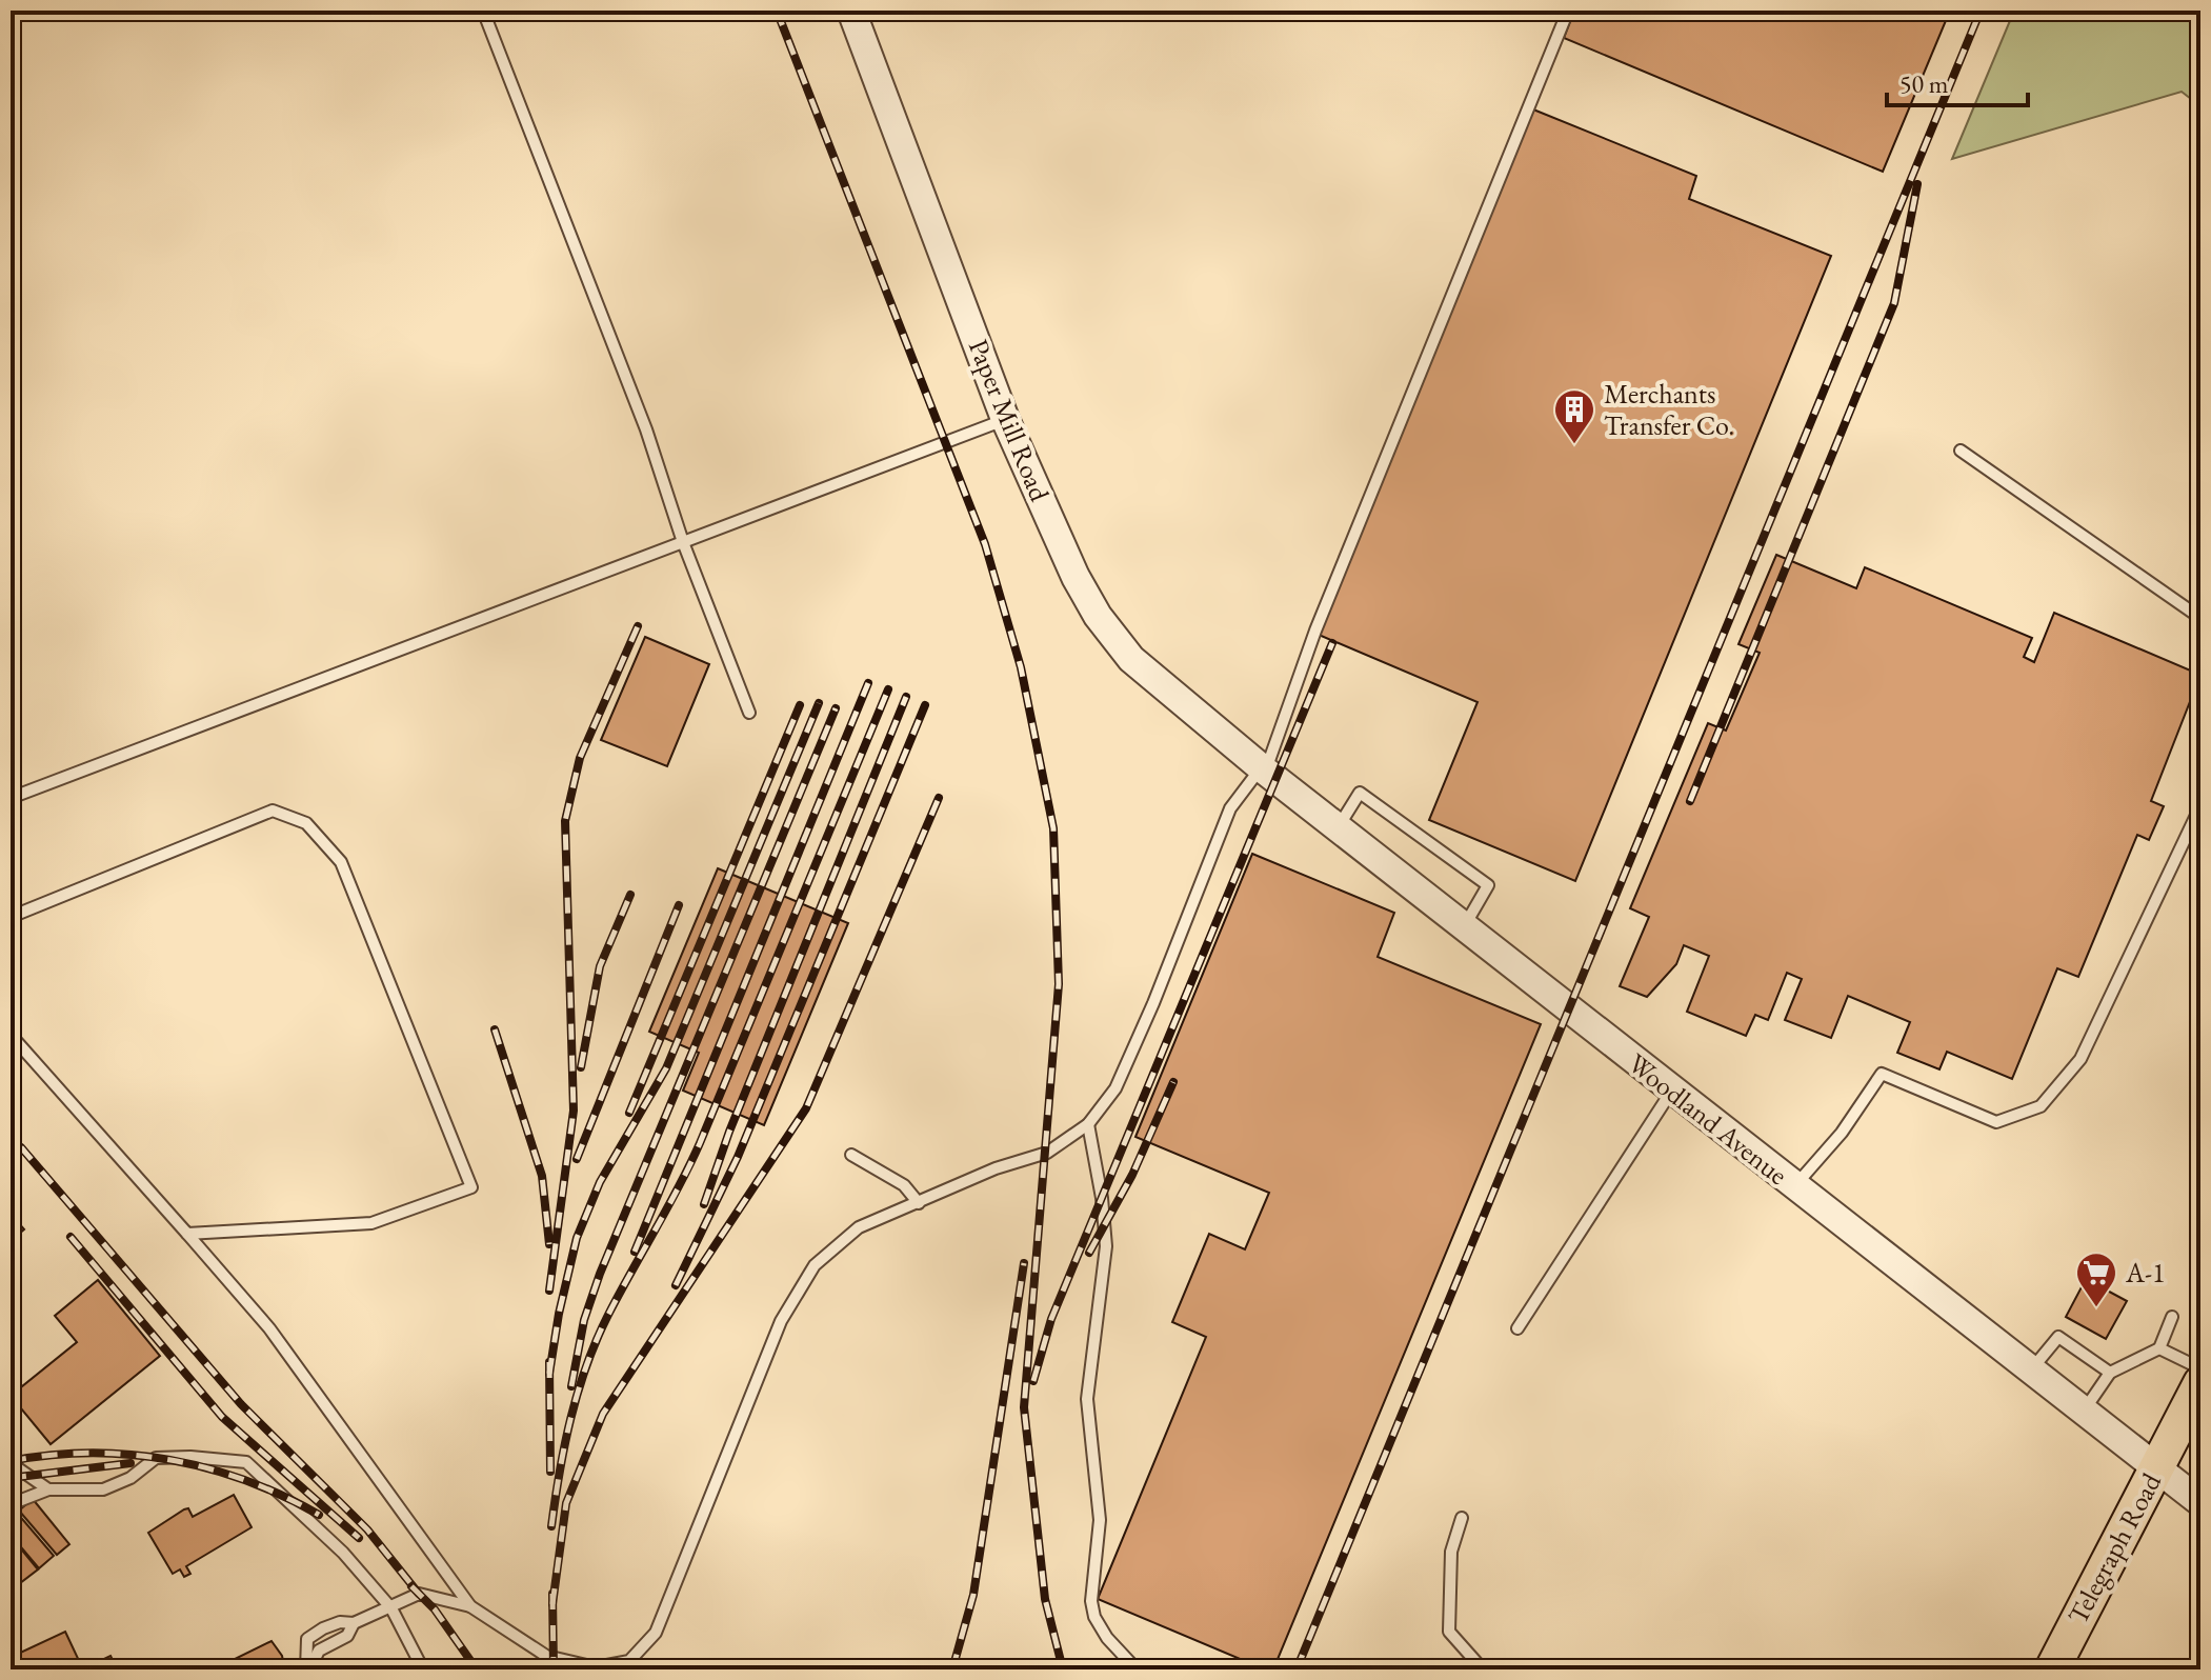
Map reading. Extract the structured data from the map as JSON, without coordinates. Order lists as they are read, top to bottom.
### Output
{
  "streets": {
    "main road": ["Telegraph Road"],
    "street": ["Paper Mill Road", "Woodland Avenue"]
  },
  "crossings": [
    ["Paper Mill Road", "Woodland Avenue"],
    ["Woodland Avenue", "Telegraph Road"]
  ],
  "places": {
    "building": ["Merchants Transfer Co."],
    "supermarket": ["A-1"]
  },
  "scale_bar": "50 m"
}
